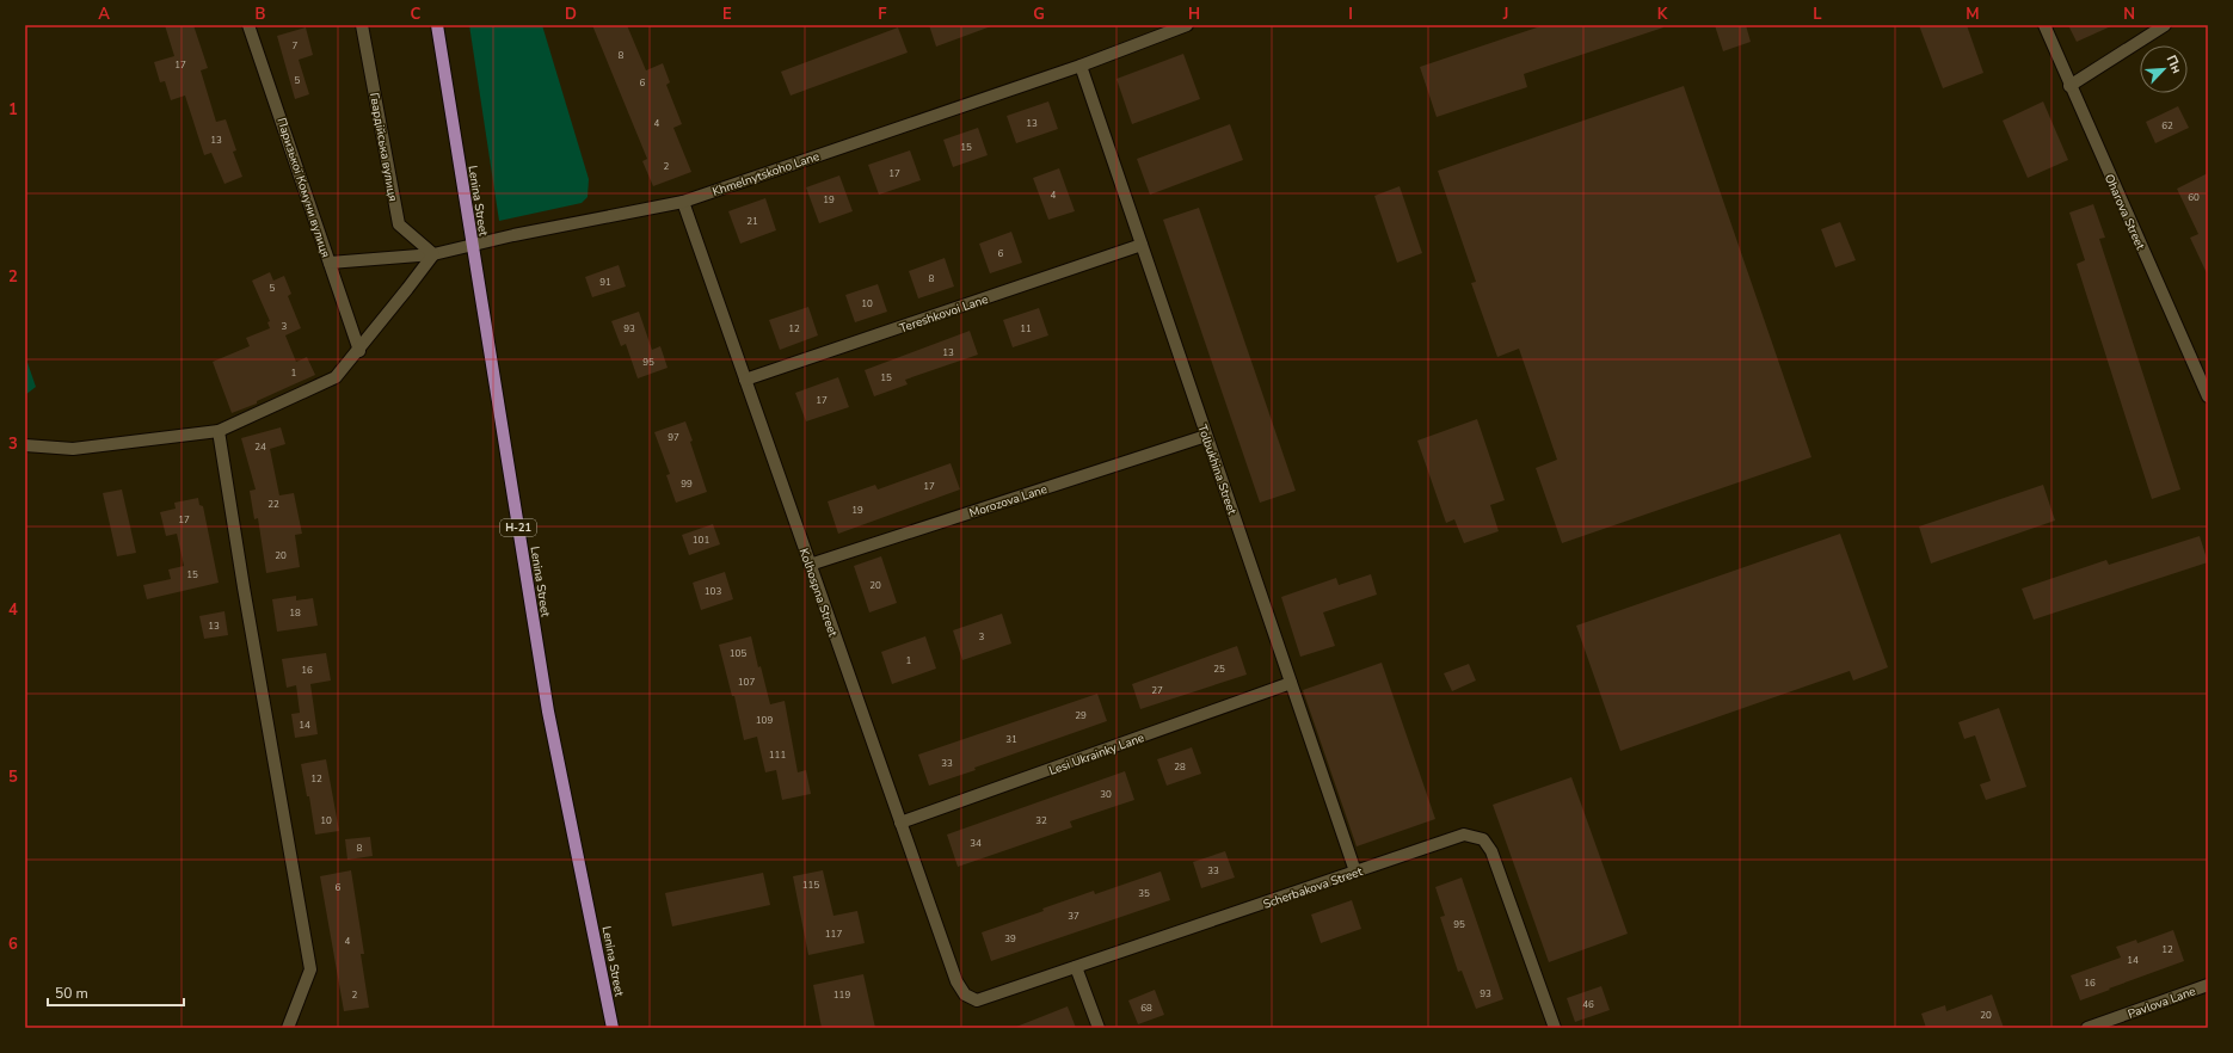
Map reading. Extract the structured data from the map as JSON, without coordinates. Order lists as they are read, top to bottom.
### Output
{
  "streets": {
    "main road": ["Lenina Street", "Н-21"],
    "street": [
      "Гвардійська вулиця",
      "Khmelnytskoho Lane",
      "Паризької Комуни вулиця",
      "Oharova Street",
      "Tereshkovoi Lane",
      "Tolbukhina Street",
      "Morozova Lane",
      "Kolhospna Street",
      "Lesi Ukrainky Lane",
      "Scherbakova Street",
      "Pavlova Lane"
    ]
  },
  "crossings": [
    ["Гвардійська вулиця", "Khmelnytskoho Lane"],
    ["Khmelnytskoho Lane", "Паризької Комуни вулиця"],
    ["Khmelnytskoho Lane", "Lenina Street"],
    ["Khmelnytskoho Lane", "Tolbukhina Street"],
    ["Khmelnytskoho Lane", "Kolhospna Street"],
    ["Tereshkovoi Lane", "Tolbukhina Street"],
    ["Tereshkovoi Lane", "Kolhospna Street"],
    ["Tolbukhina Street", "Morozova Lane"],
    ["Tolbukhina Street", "Lesi Ukrainky Lane"],
    ["Tolbukhina Street", "Scherbakova Street"],
    ["Morozova Lane", "Kolhospna Street"],
    ["Kolhospna Street", "Lesi Ukrainky Lane"],
    ["Kolhospna Street", "Scherbakova Street"]
  ],
  "house_numbers": [
    "7",
    "8",
    "17",
    "5",
    "6",
    "4",
    "13",
    "62",
    "13",
    "15",
    "2",
    "17",
    "4",
    "60",
    "19",
    "21",
    "6",
    "8",
    "91",
    "5",
    "10",
    "3",
    "93",
    "12",
    "11",
    "13",
    "95",
    "1",
    "15",
    "17",
    "97",
    "24",
    "99",
    "17",
    "22",
    "19",
    "17",
    "101",
    "20",
    "15",
    "20",
    "103",
    "18",
    "13",
    "3",
    "105",
    "1",
    "25",
    "16",
    "107",
    "27",
    "29",
    "109",
    "14",
    "31",
    "111",
    "33",
    "28",
    "12",
    "30",
    "10",
    "32",
    "34",
    "8",
    "33",
    "115",
    "6",
    "35",
    "37",
    "95",
    "117",
    "39",
    "4",
    "12",
    "14",
    "16",
    "93",
    "2",
    "119",
    "46",
    "68",
    "20"
  ],
  "scale_bar": "50 m",
  "north": "top right",
  "grid": {
    "columns": [
      "A",
      "B",
      "C",
      "D",
      "E",
      "F",
      "G",
      "H",
      "I",
      "J",
      "K",
      "L",
      "M",
      "N"
    ],
    "rows": [
      "1",
      "2",
      "3",
      "4",
      "5",
      "6"
    ]
  }
}
